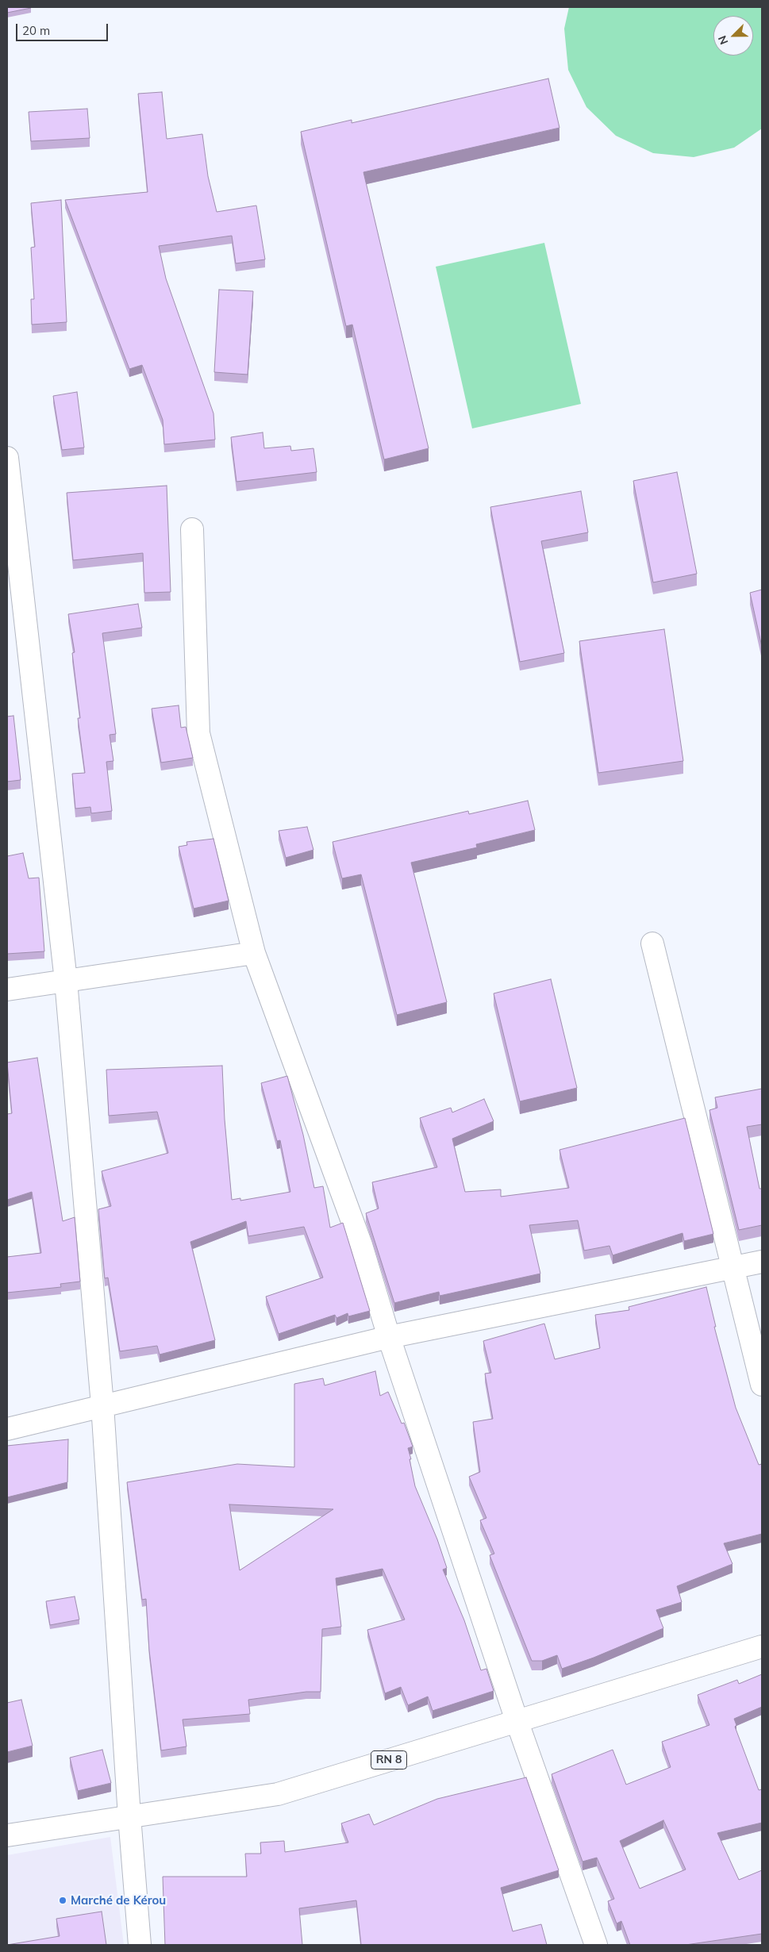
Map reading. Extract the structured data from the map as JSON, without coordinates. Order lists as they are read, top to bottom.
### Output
{
  "streets": {
    "street": ["RN 8"]
  },
  "places": ["Marché de Kérou"],
  "scale_bar": "20 m",
  "north": "bottom left"
}
